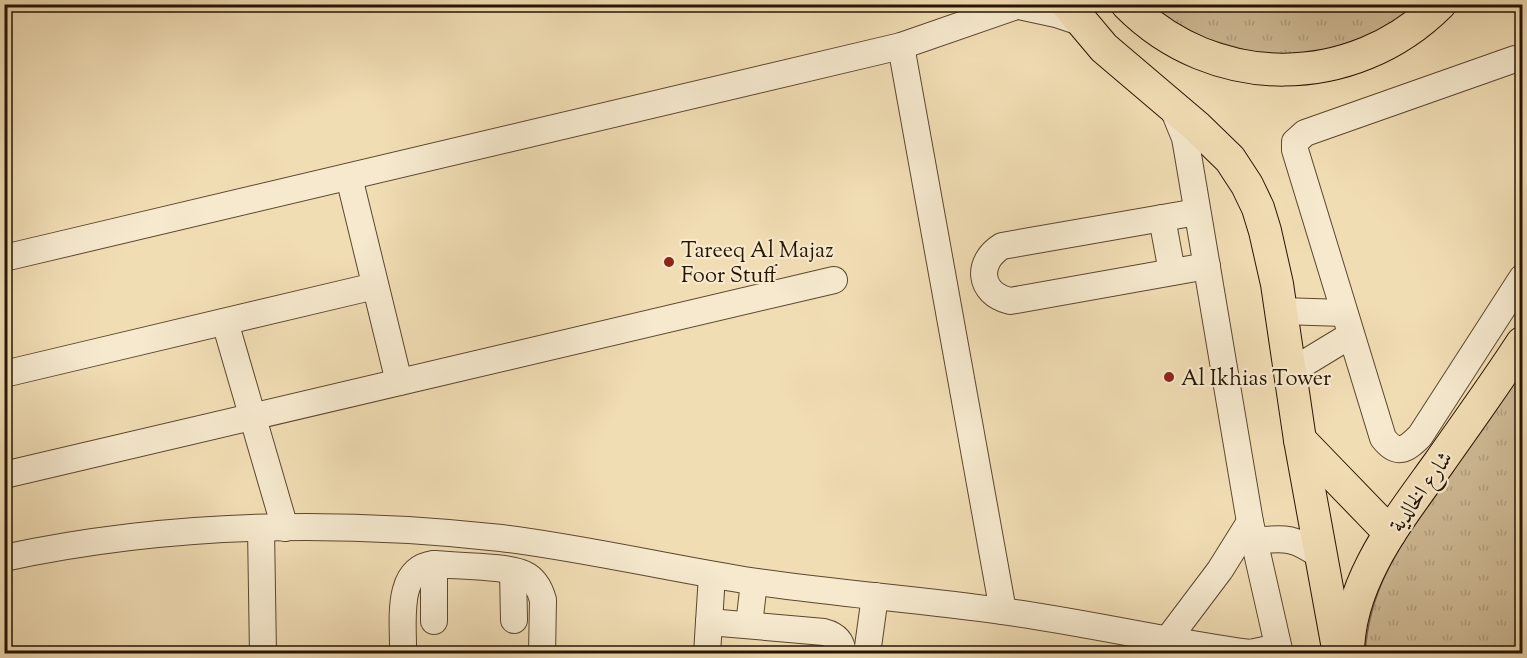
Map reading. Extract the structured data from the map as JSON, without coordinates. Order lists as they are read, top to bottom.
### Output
{
  "streets": {
    "main road": ["شارع الخالدية"]
  },
  "places": ["Tareeq Al Majaz Foor Stuff", "Al Ikhias Tower"]
}
